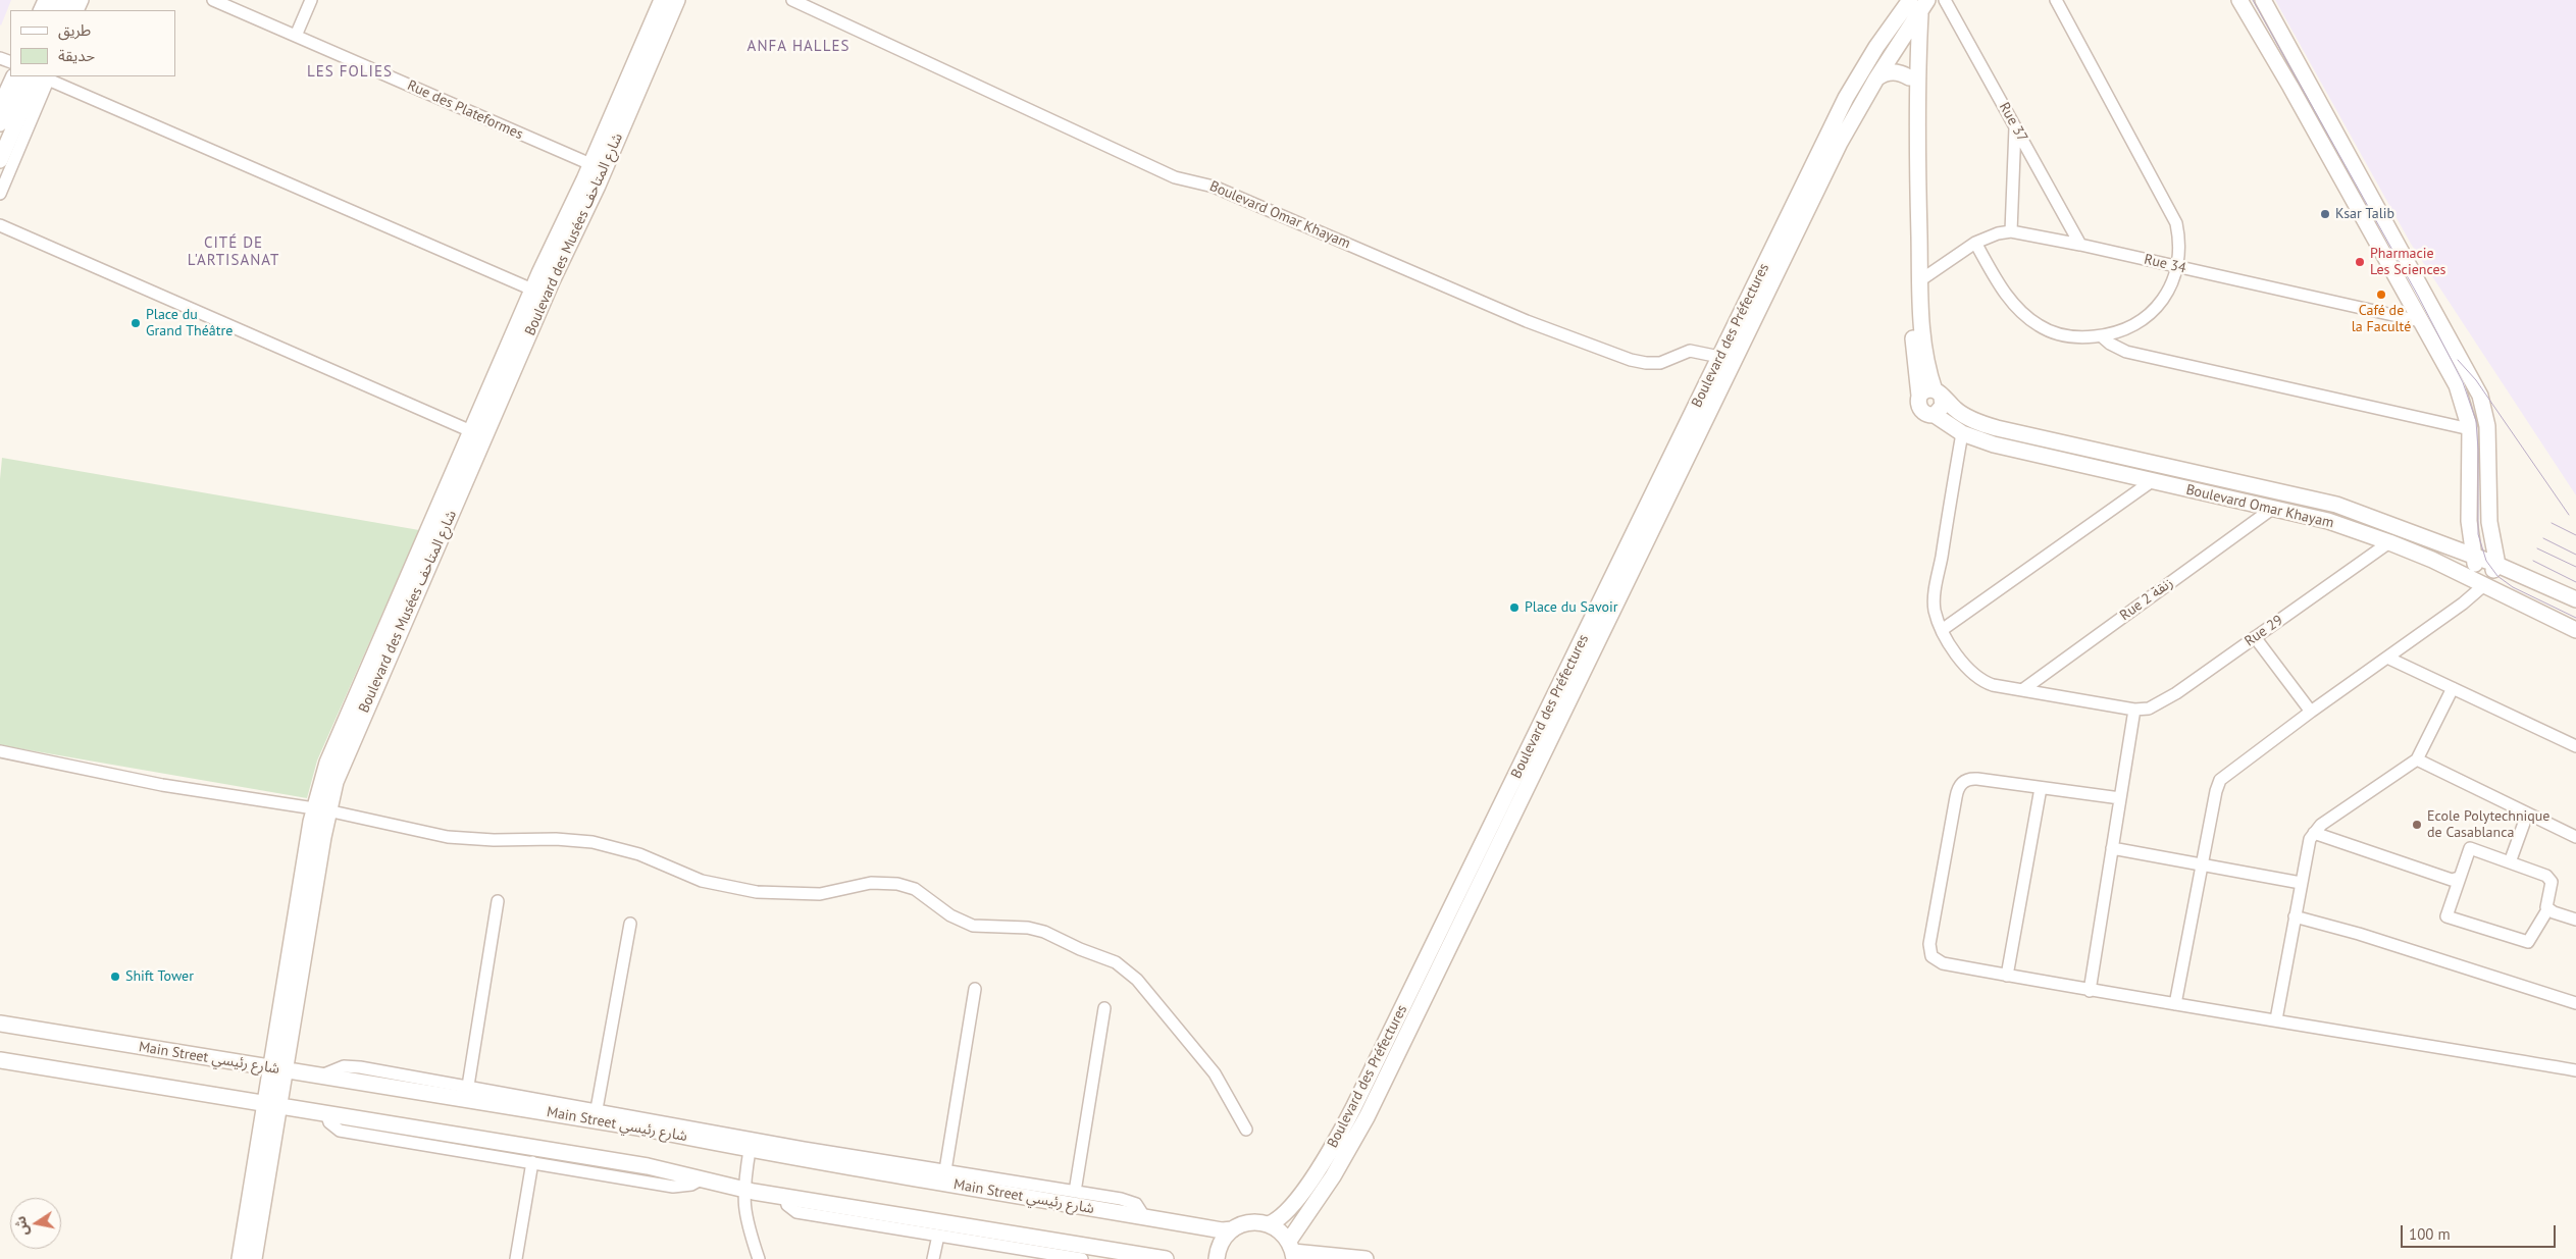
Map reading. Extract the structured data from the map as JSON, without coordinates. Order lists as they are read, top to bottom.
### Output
{
  "streets": {
    "street": [
      "Rue des Plateformes",
      "Rue 37",
      "Boulevard Omar Khayam",
      "Boulevard des Musées شارع المتاحف",
      "Rue 34",
      "Boulevard des Préfectures",
      "Rue 2 زنقة",
      "Rue 29",
      "Main Street شارع رئيسي"
    ]
  },
  "crossings": [
    ["Rue des Plateformes", "Boulevard des Musées شارع المتاحف"],
    ["Rue 37", "Rue 34"],
    ["Boulevard Omar Khayam", "Boulevard des Préfectures"],
    ["Boulevard Omar Khayam", "Rue 2 زنقة"],
    ["Boulevard Omar Khayam", "Rue 29"],
    ["Boulevard des Musées شارع المتاحف", "Main Street شارع رئيسي"],
    ["Boulevard des Préfectures", "Main Street شارع رئيسي"]
  ],
  "districts": ["ANFA HALLES", "LES FOLIES", "CITÉ DE L'ARTISANAT"],
  "places": [
    "Ksar Talib",
    "Pharmacie Les Sciences",
    "Café de la Faculté",
    "Place du Grand Théâtre",
    "Place du Savoir",
    "Ecole Polytechnique de Casablanca",
    "Shift Tower"
  ],
  "legend": ["طريق", "حديقة"],
  "scale_bar": "100 m",
  "north": "left"
}
